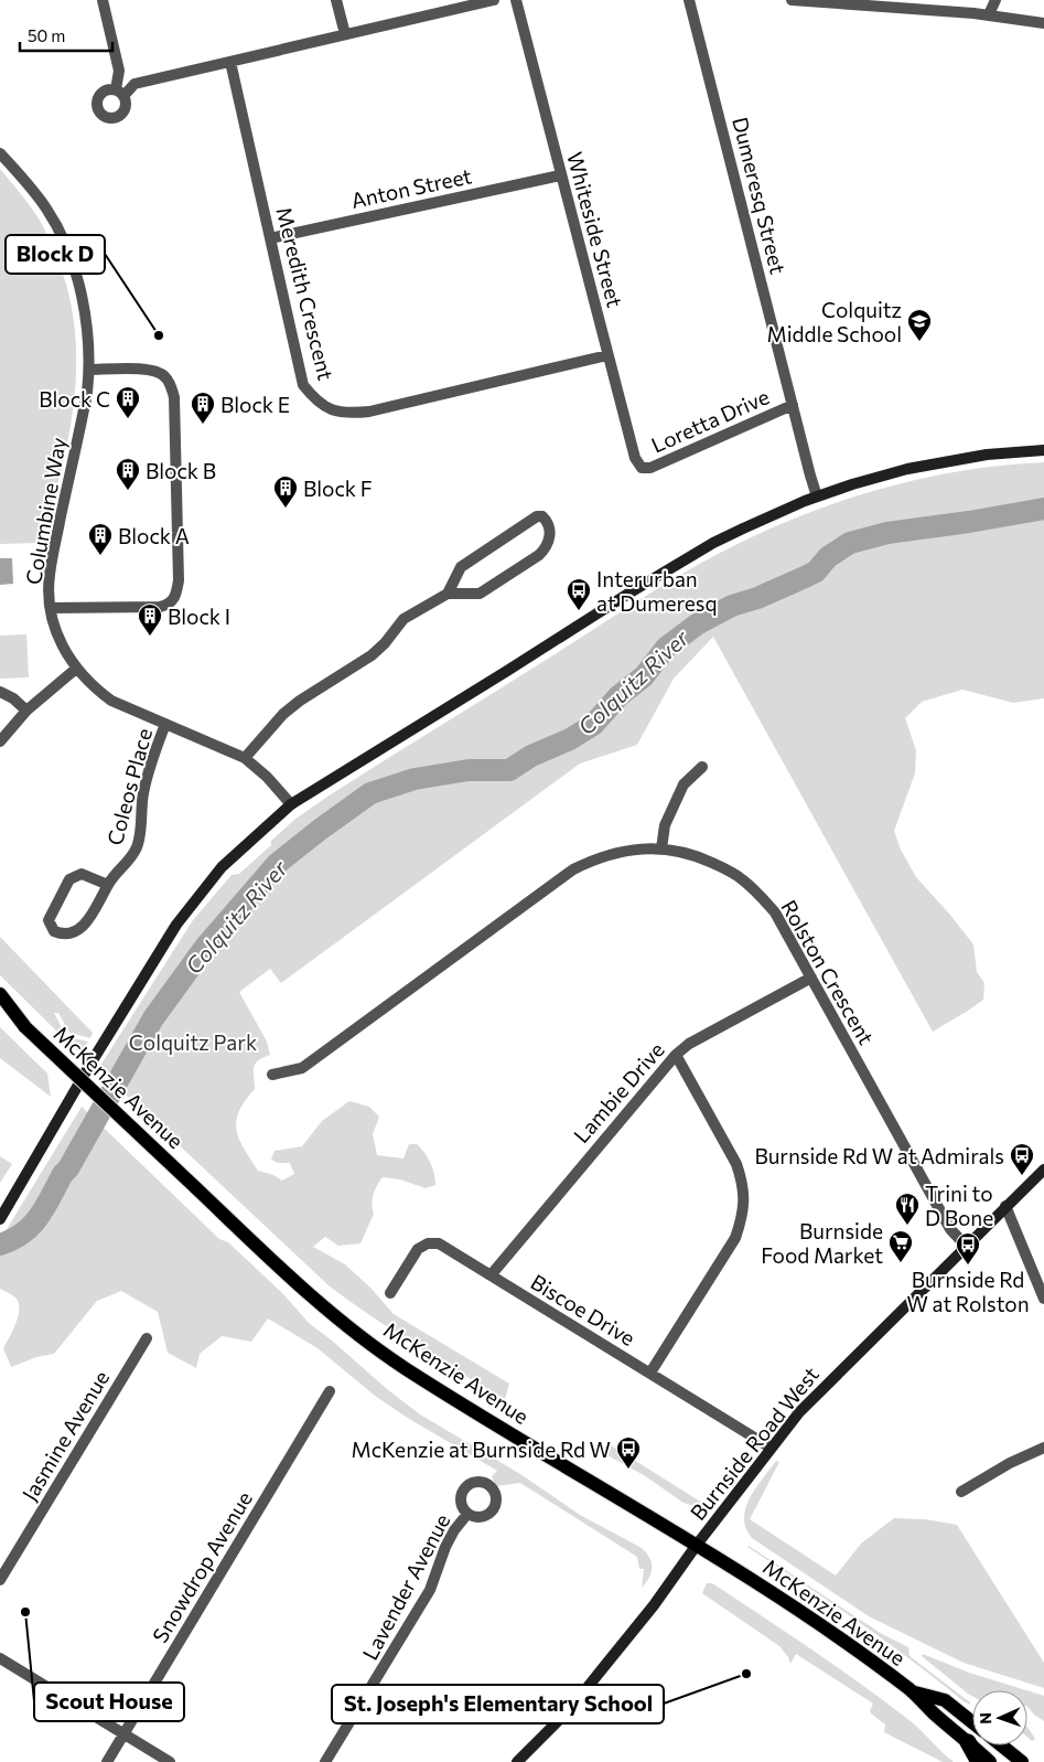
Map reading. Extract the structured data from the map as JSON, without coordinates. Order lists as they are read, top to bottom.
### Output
{
  "streets": {
    "main road": ["McKenzie Avenue", "Burnside Road West"],
    "street": [
      "Anton Street",
      "Dumeresq Street",
      "Whiteside Street",
      "Meredith Crescent",
      "Loretta Drive",
      "Columbine Way",
      "Coleos Place",
      "Rolston Crescent",
      "Lambie Drive",
      "Biscoe Drive",
      "Jasmine Avenue",
      "Snowdrop Avenue",
      "Lavender Avenue"
    ]
  },
  "crossings": [
    ["Anton Street", "Whiteside Street"],
    ["Anton Street", "Meredith Crescent"],
    ["Dumeresq Street", "Loretta Drive"],
    ["Whiteside Street", "Meredith Crescent"],
    ["Whiteside Street", "Loretta Drive"],
    ["Columbine Way", "Coleos Place"],
    ["Rolston Crescent", "Lambie Drive"],
    ["Rolston Crescent", "Burnside Road West"],
    ["McKenzie Avenue", "Burnside Road West"],
    ["Lambie Drive", "Biscoe Drive"],
    ["Biscoe Drive", "Burnside Road West"]
  ],
  "water": ["Colquitz River"],
  "parks": ["Colquitz Park"],
  "places": {
    "other": ["Block D", "Scout House", "St. Joseph's Elementary School"],
    "school or university": ["Colquitz Middle School"],
    "building": [
      "Block C",
      "Block E",
      "Block B",
      "Block F",
      "Block A",
      "Block I"
    ],
    "bus stop": [
      "Interurban at Dumeresq",
      "Burnside Rd W at Admirals",
      "Burnside Rd W at Rolston",
      "McKenzie at Burnside Rd W"
    ],
    "restaurant": ["Trini to D Bone"],
    "supermarket": ["Burnside Food Market"]
  },
  "scale_bar": "50 m",
  "north": "left"
}
